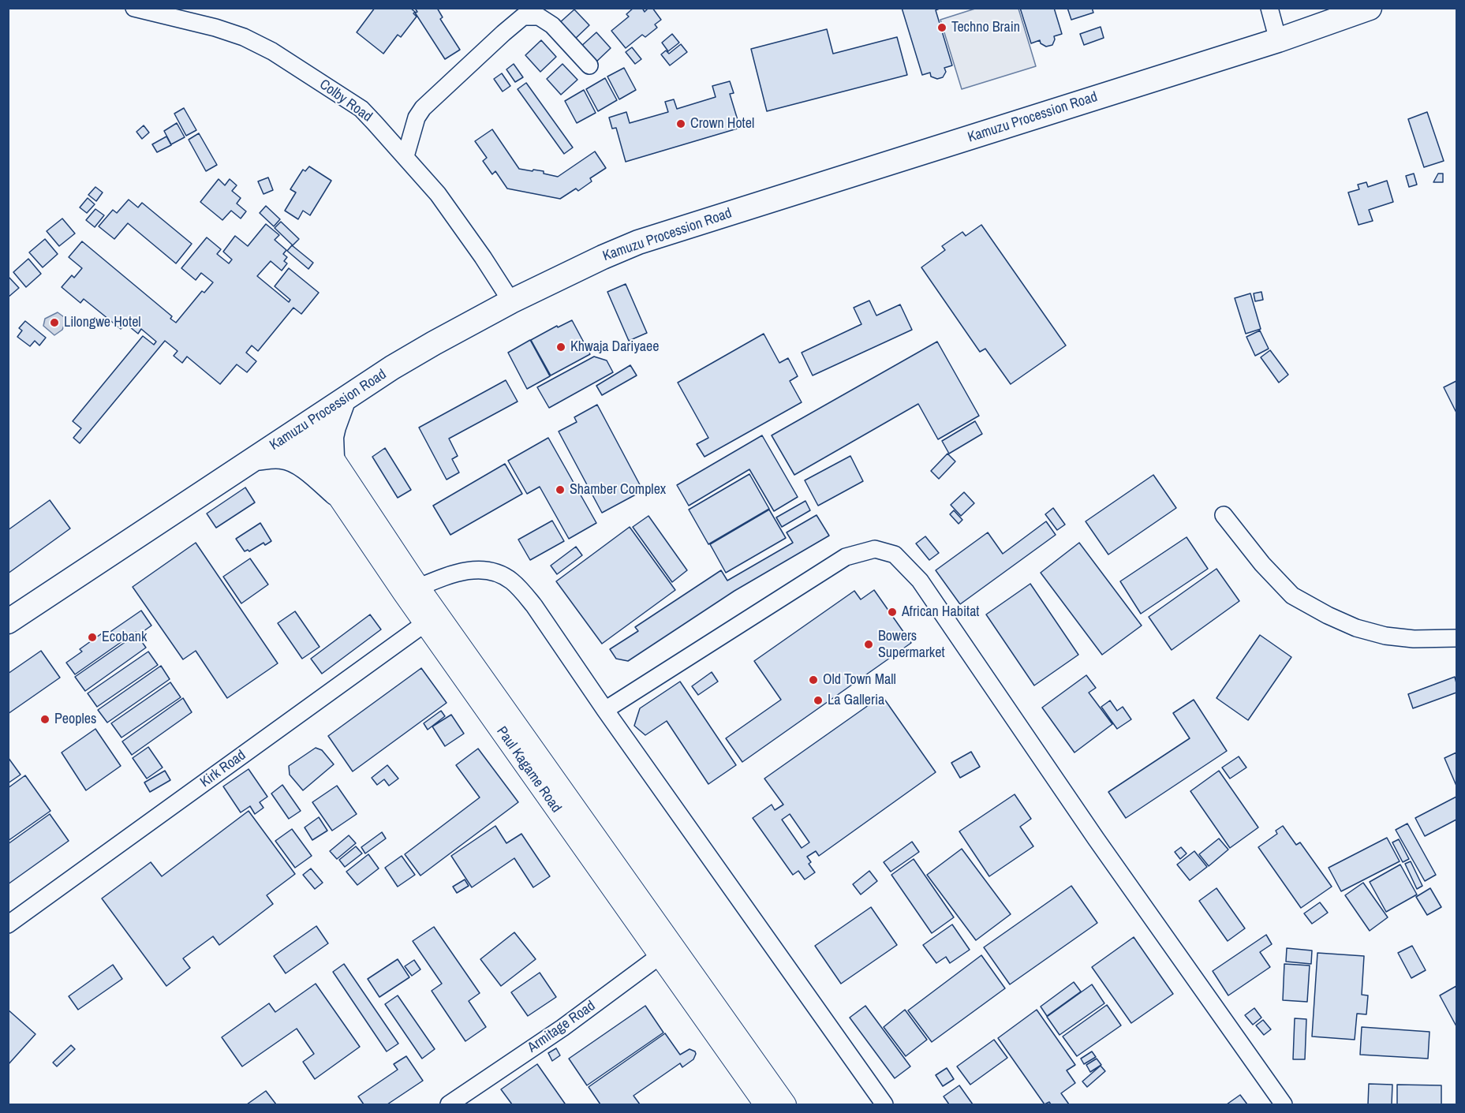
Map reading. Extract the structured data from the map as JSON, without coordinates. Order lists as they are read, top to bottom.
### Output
{
  "streets": {
    "highway": ["Kamuzu Procession Road"],
    "main road": ["Paul Kagame Road"],
    "street": ["Colby Road", "Kirk Road", "Armitage Road"]
  },
  "crossings": [
    ["Colby Road", "Kamuzu Procession Road"],
    ["Kamuzu Procession Road", "Paul Kagame Road"],
    ["Kirk Road", "Paul Kagame Road"],
    ["Paul Kagame Road", "Armitage Road"]
  ],
  "places": [
    "Techno Brain",
    "Crown Hotel",
    "Lilongwe Hotel",
    "Khwaja Dariyaee",
    "Shamber Complex",
    "African Habitat",
    "Ecobank",
    "Bowers Supermarket",
    "Old Town Mall",
    "La Galleria",
    "Peoples"
  ]
}
